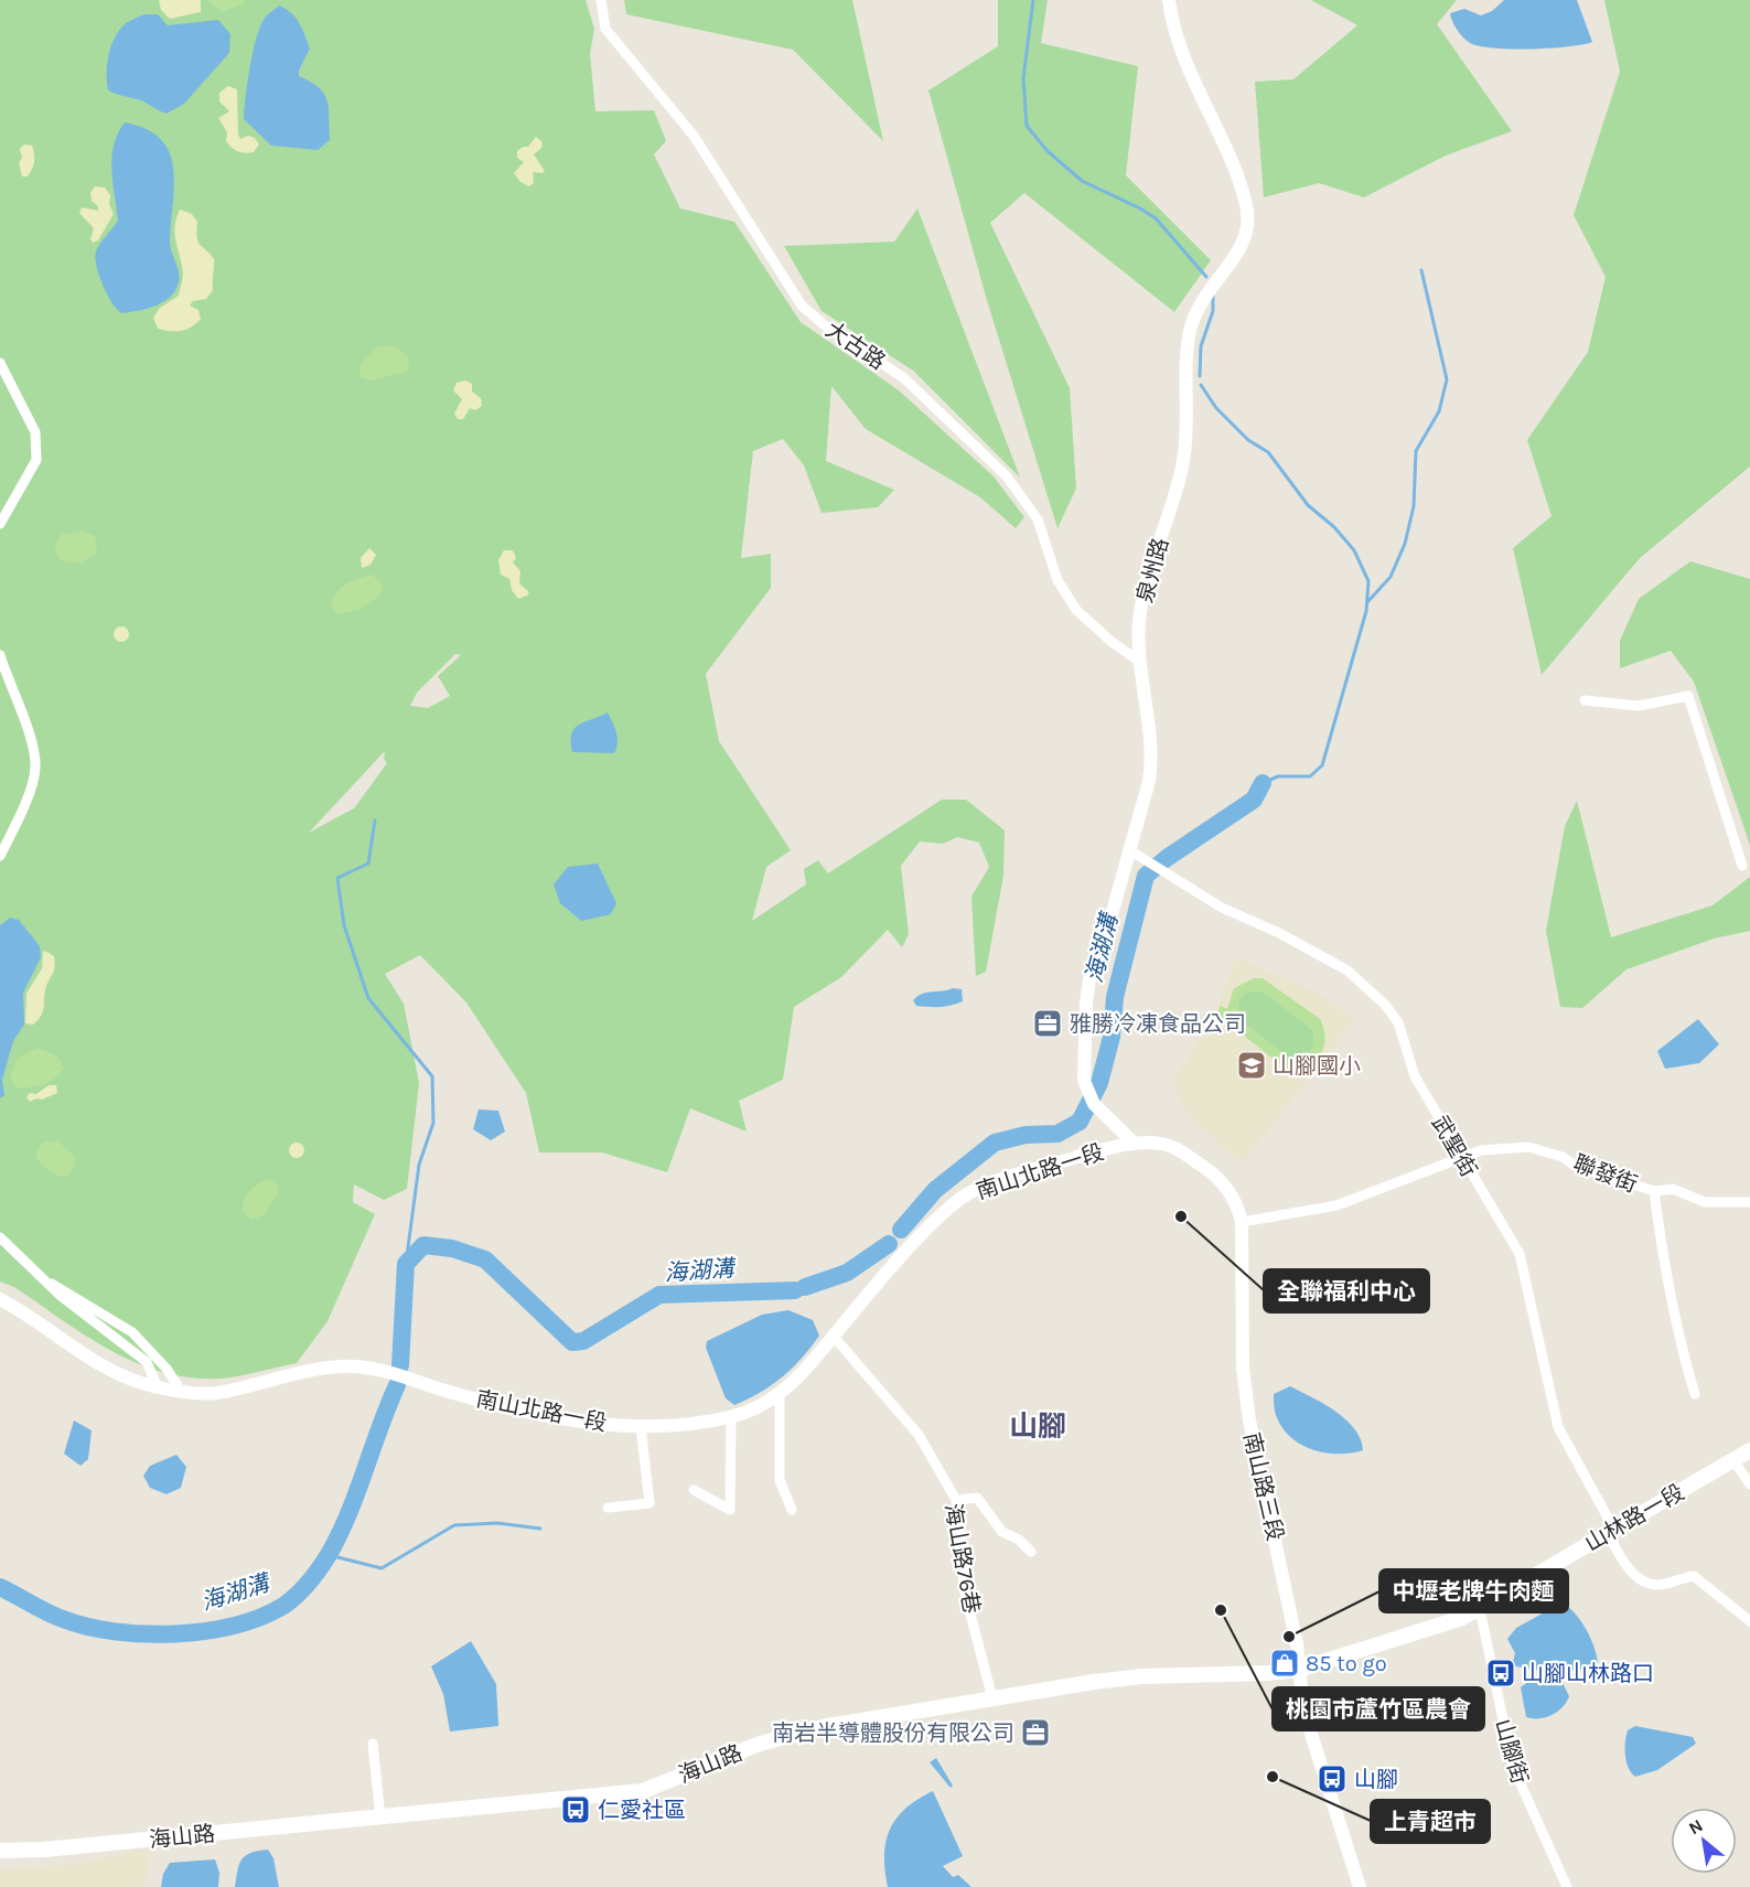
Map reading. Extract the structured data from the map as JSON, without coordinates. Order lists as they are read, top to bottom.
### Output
{
  "streets": {
    "main road": ["山林路一段", "海山路"],
    "street": [
      "大古路",
      "泉州路",
      "武聖街",
      "南山北路一段",
      "聯發街",
      "南山路三段",
      "海山路76巷",
      "山腳街"
    ]
  },
  "crossings": [
    ["大古路", "泉州路"],
    ["泉州路", "武聖街"],
    ["泉州路", "南山北路一段"],
    ["泉州路", "南山路三段"],
    ["武聖街", "聯發街"],
    ["武聖街", "山林路一段"],
    ["南山北路一段", "南山路三段"],
    ["南山北路一段", "海山路76巷"],
    ["聯發街", "南山路三段"],
    ["南山路三段", "山林路一段"],
    ["南山路三段", "海山路"],
    ["山林路一段", "山腳街"],
    ["山林路一段", "海山路"],
    ["海山路76巷", "海山路"]
  ],
  "districts": ["山腳"],
  "water": ["海湖溝"],
  "places": {
    "office": ["雅勝冷凍食品公司", "南岩半導體股份有限公司"],
    "school or university": ["山腳國小"],
    "other": [
      "全聯福利中心",
      "桃園市蘆竹區農會",
      "中壢老牌牛肉麵",
      "上青超市"
    ],
    "shop": ["85 to go"],
    "bus stop": ["山腳山林路口", "山腳", "仁愛社區"]
  },
  "north": "top left"
}
